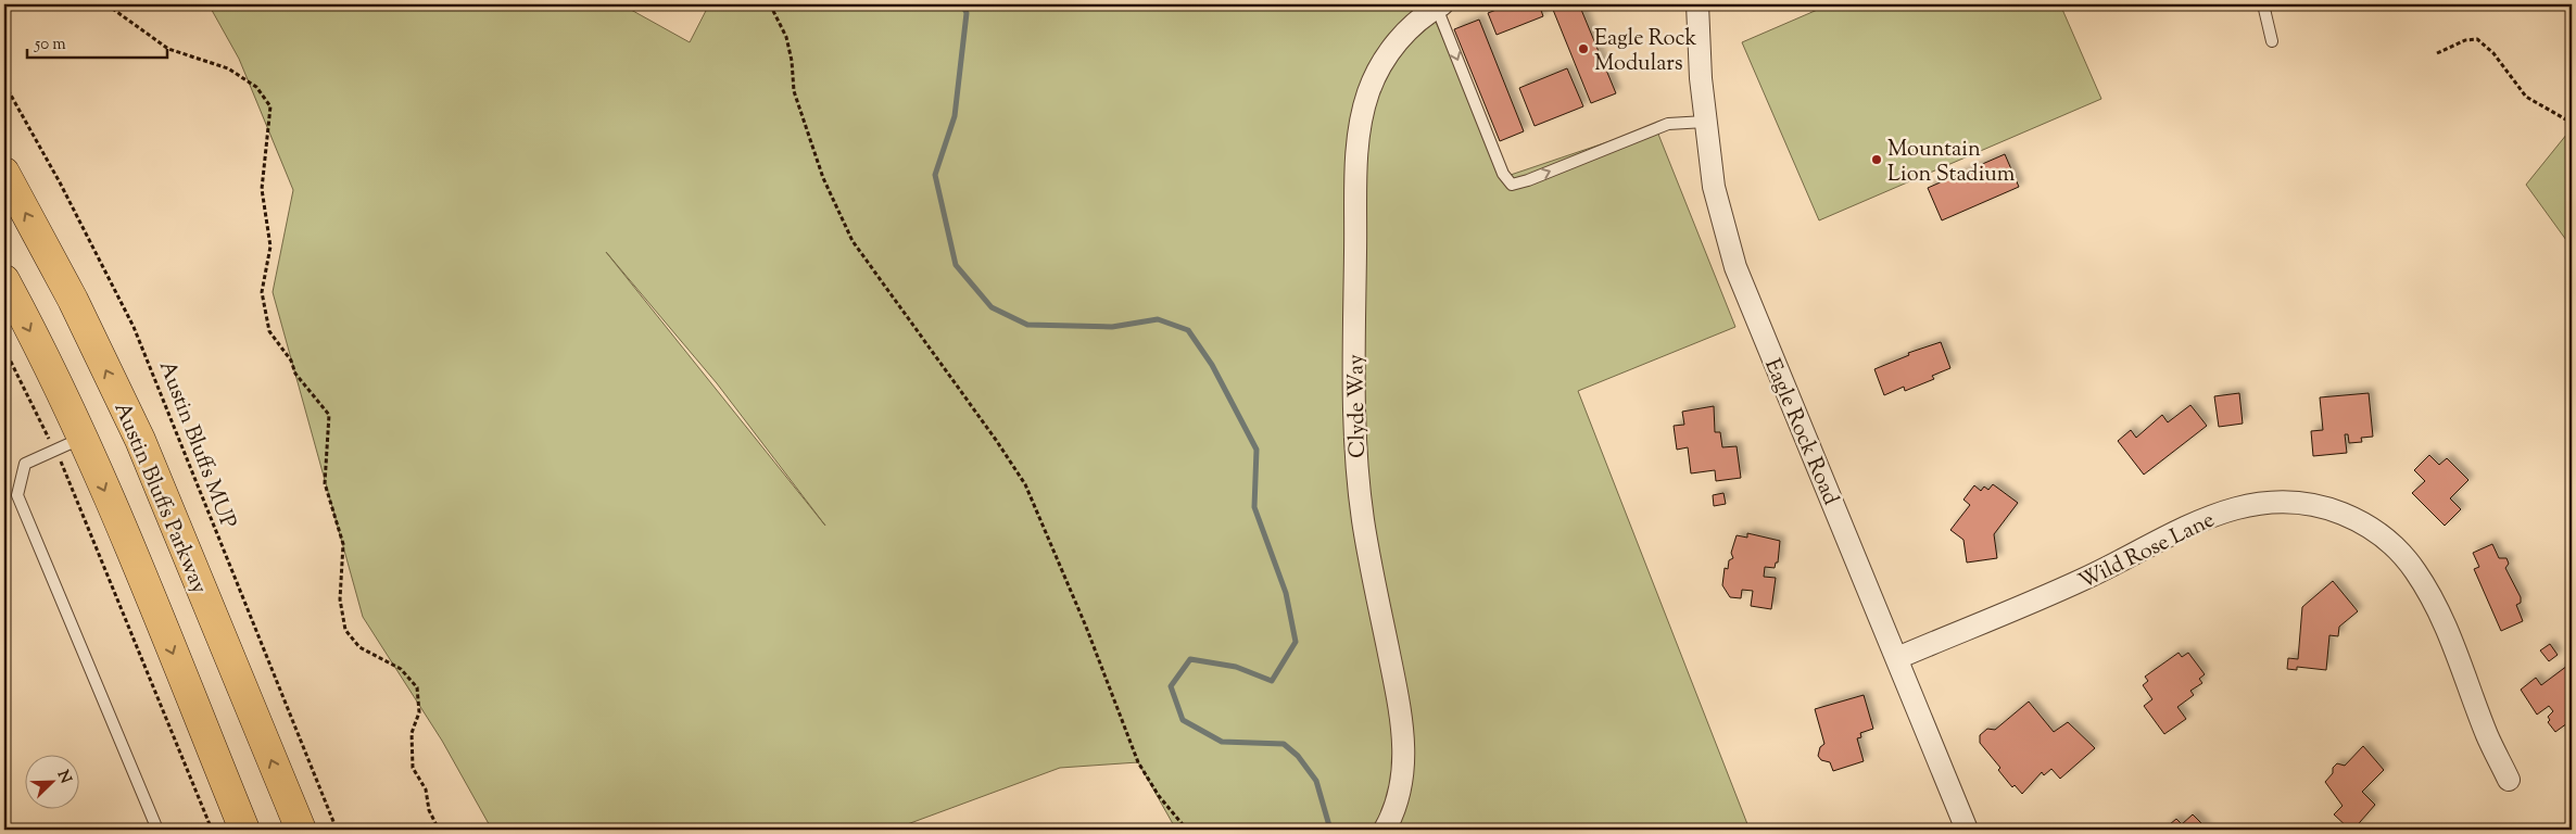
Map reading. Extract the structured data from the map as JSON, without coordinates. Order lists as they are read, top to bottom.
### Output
{
  "streets": {
    "main road": ["Austin Bluffs Parkway"],
    "street": ["Clyde Way", "Eagle Rock Road", "Wild Rose Lane"],
    "path": ["Austin Bluffs MUP"]
  },
  "crossings": [
    ["Eagle Rock Road", "Wild Rose Lane"]
  ],
  "places": ["Eagle Rock Modulars", "Mountain Lion Stadium"],
  "scale_bar": "50 m",
  "north": "top right"
}
